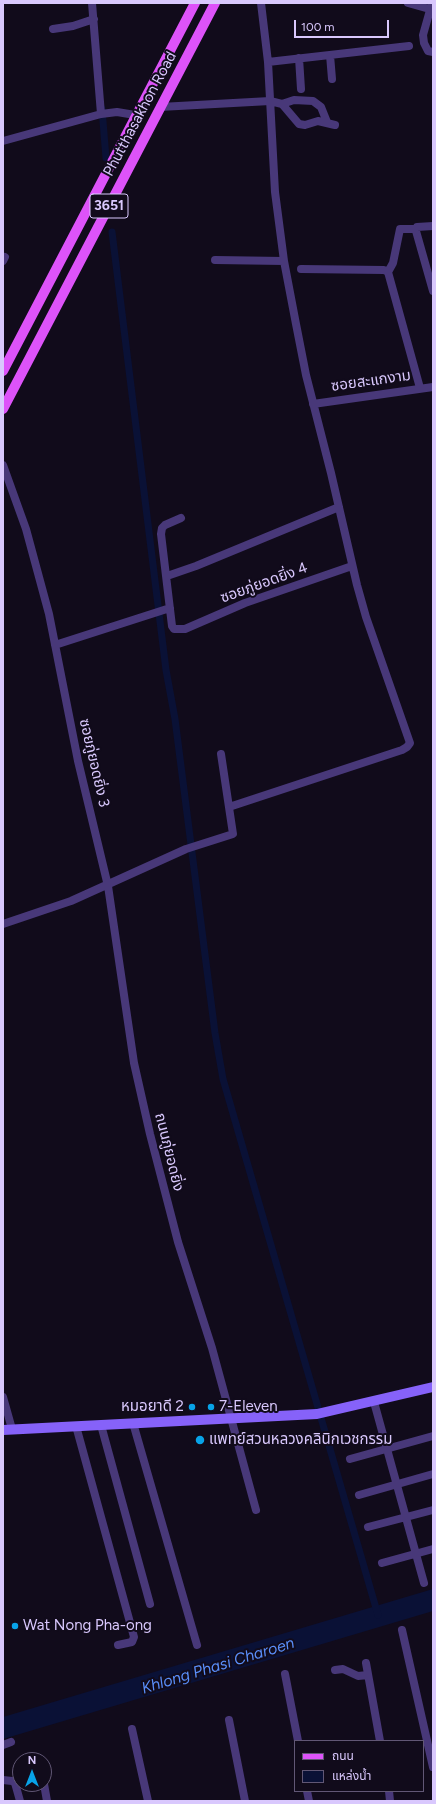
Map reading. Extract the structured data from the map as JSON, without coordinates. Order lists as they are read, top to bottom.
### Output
{
  "streets": {
    "main road": ["Phutthasakhon Road", "3651"],
    "street": [
      "ซอยสะแกงาม",
      "ซอยภู่ยอดยิ่ง 4",
      "ซอยภู่ยอดยิ่ง 3",
      "ถนนภู่ยอดยิ่ง"
    ]
  },
  "crossings": [
    ["ซอยภู่ยอดยิ่ง 3", "ถนนภู่ยอดยิ่ง"]
  ],
  "water": ["Khlong Phasi Charoen"],
  "places": [
    "หมอยาดี 2",
    "7-Eleven",
    "แพทย์สวนหลวงคลินิกเวชกรรม",
    "Wat Nong Pha-ong"
  ],
  "legend": ["ถนน", "แหล่งน้ำ"],
  "scale_bar": "100 m",
  "north": "top"
}
